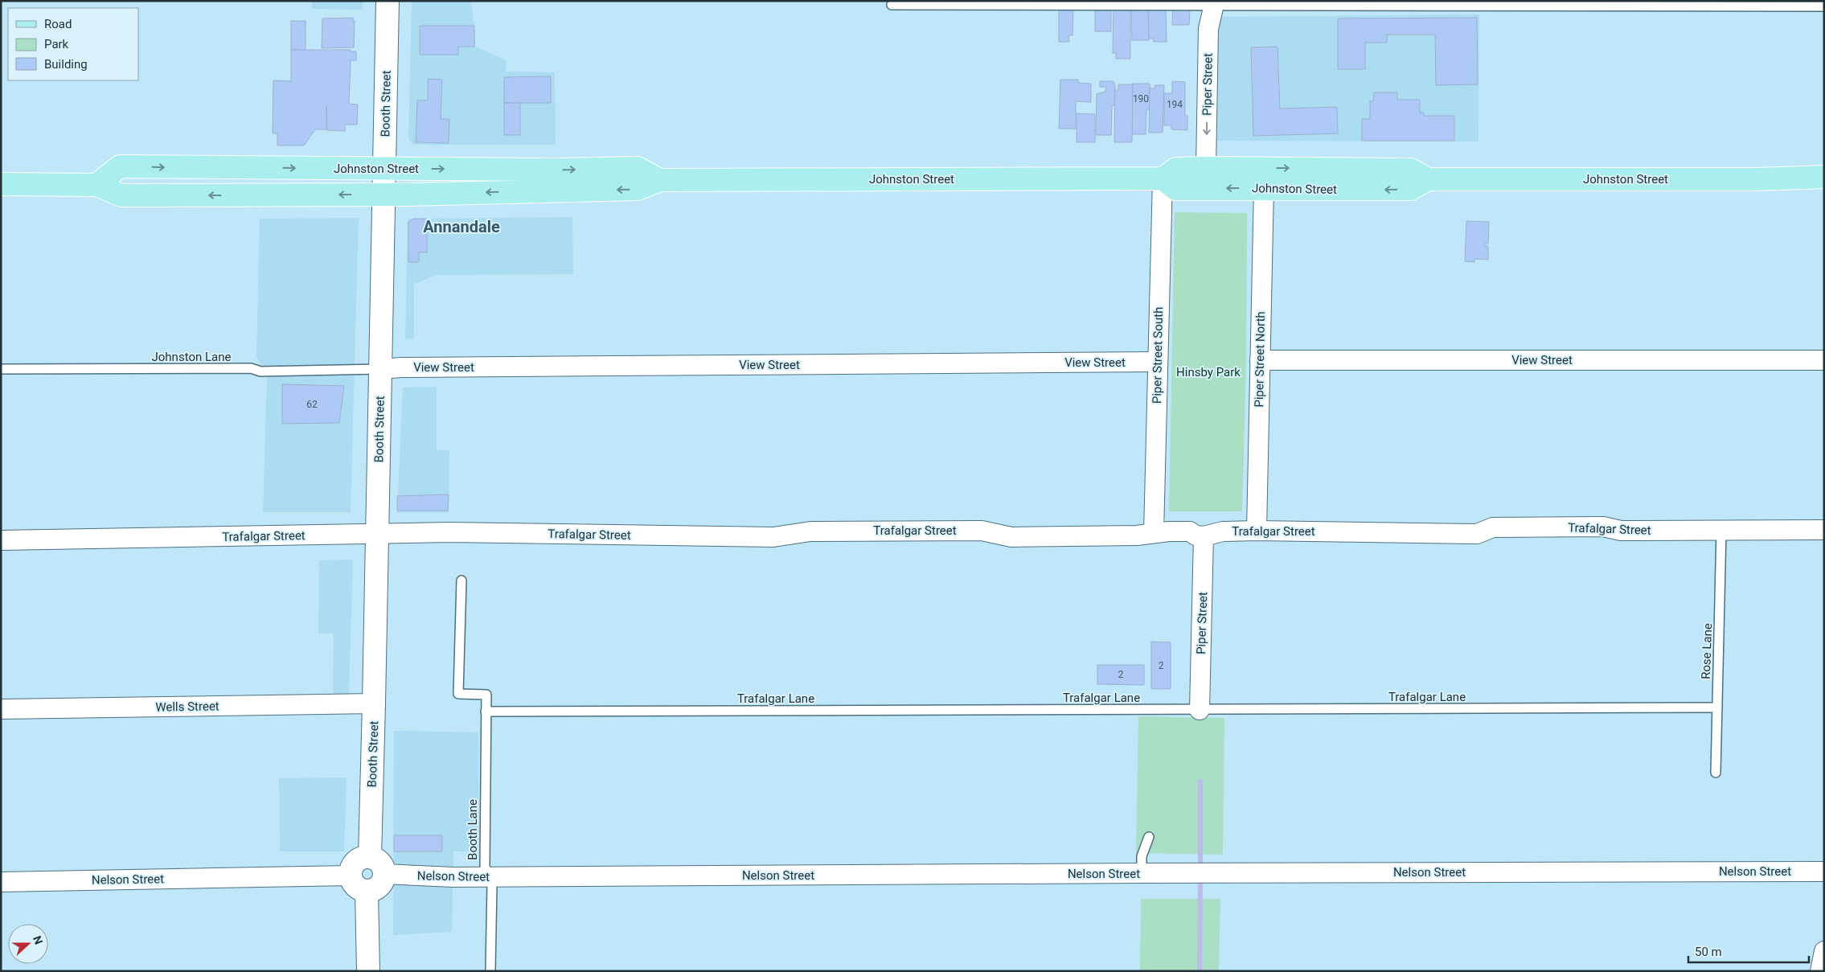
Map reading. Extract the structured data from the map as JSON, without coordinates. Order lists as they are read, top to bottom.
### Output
{
  "streets": {
    "main road": ["Booth Street", "Johnston Street"],
    "street": [
      "Piper Street",
      "Piper Street South",
      "Piper Street North",
      "View Street",
      "Trafalgar Street",
      "Wells Street",
      "Nelson Street"
    ],
    "lane": [
      "Johnston Lane",
      "Rose Lane",
      "Trafalgar Lane",
      "Booth Lane"
    ]
  },
  "crossings": [
    ["Piper Street", "Johnston Street"],
    ["Piper Street", "Trafalgar Street"],
    ["Piper Street", "Trafalgar Lane"],
    ["Booth Street", "Johnston Street"],
    ["Booth Street", "Johnston Lane"],
    ["Booth Street", "View Street"],
    ["Booth Street", "Trafalgar Street"],
    ["Booth Street", "Wells Street"],
    ["Booth Street", "Nelson Street"],
    ["Johnston Street", "Piper Street South"],
    ["Johnston Street", "Piper Street North"],
    ["Piper Street South", "View Street"],
    ["Piper Street South", "Trafalgar Street"],
    ["Johnston Lane", "View Street"],
    ["Piper Street North", "View Street"],
    ["Piper Street North", "Trafalgar Street"],
    ["Trafalgar Street", "Rose Lane"],
    ["Rose Lane", "Trafalgar Lane"],
    ["Trafalgar Lane", "Booth Lane"],
    ["Booth Lane", "Nelson Street"]
  ],
  "one_way": ["Piper Street"],
  "districts": ["Annandale"],
  "parks": ["Hinsby Park"],
  "house_numbers": [
    "190",
    "194",
    "62",
    "2",
    "2"
  ],
  "legend": ["Road", "Park", "Building"],
  "scale_bar": "50 m",
  "north": "right"
}
